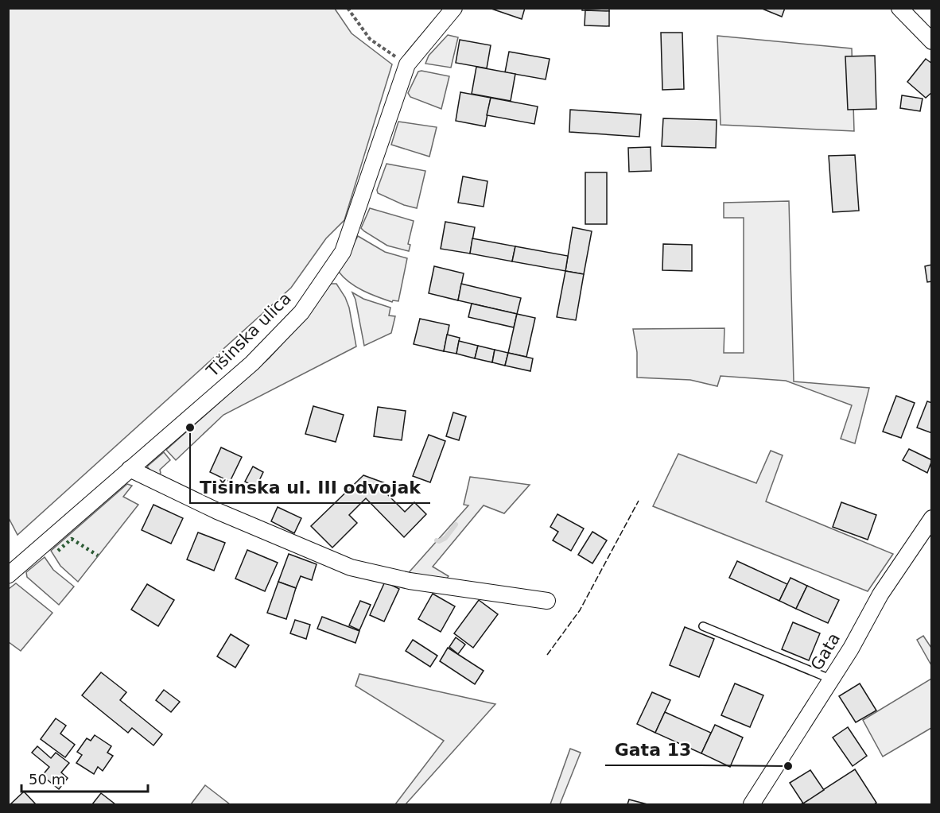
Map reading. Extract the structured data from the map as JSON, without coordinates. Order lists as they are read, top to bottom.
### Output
{
  "streets": {
    "street": ["Tišinska ulica", "Gata"]
  },
  "places": ["Tišinska ul. III odvojak", "Gata 13"],
  "scale_bar": "50 m"
}
